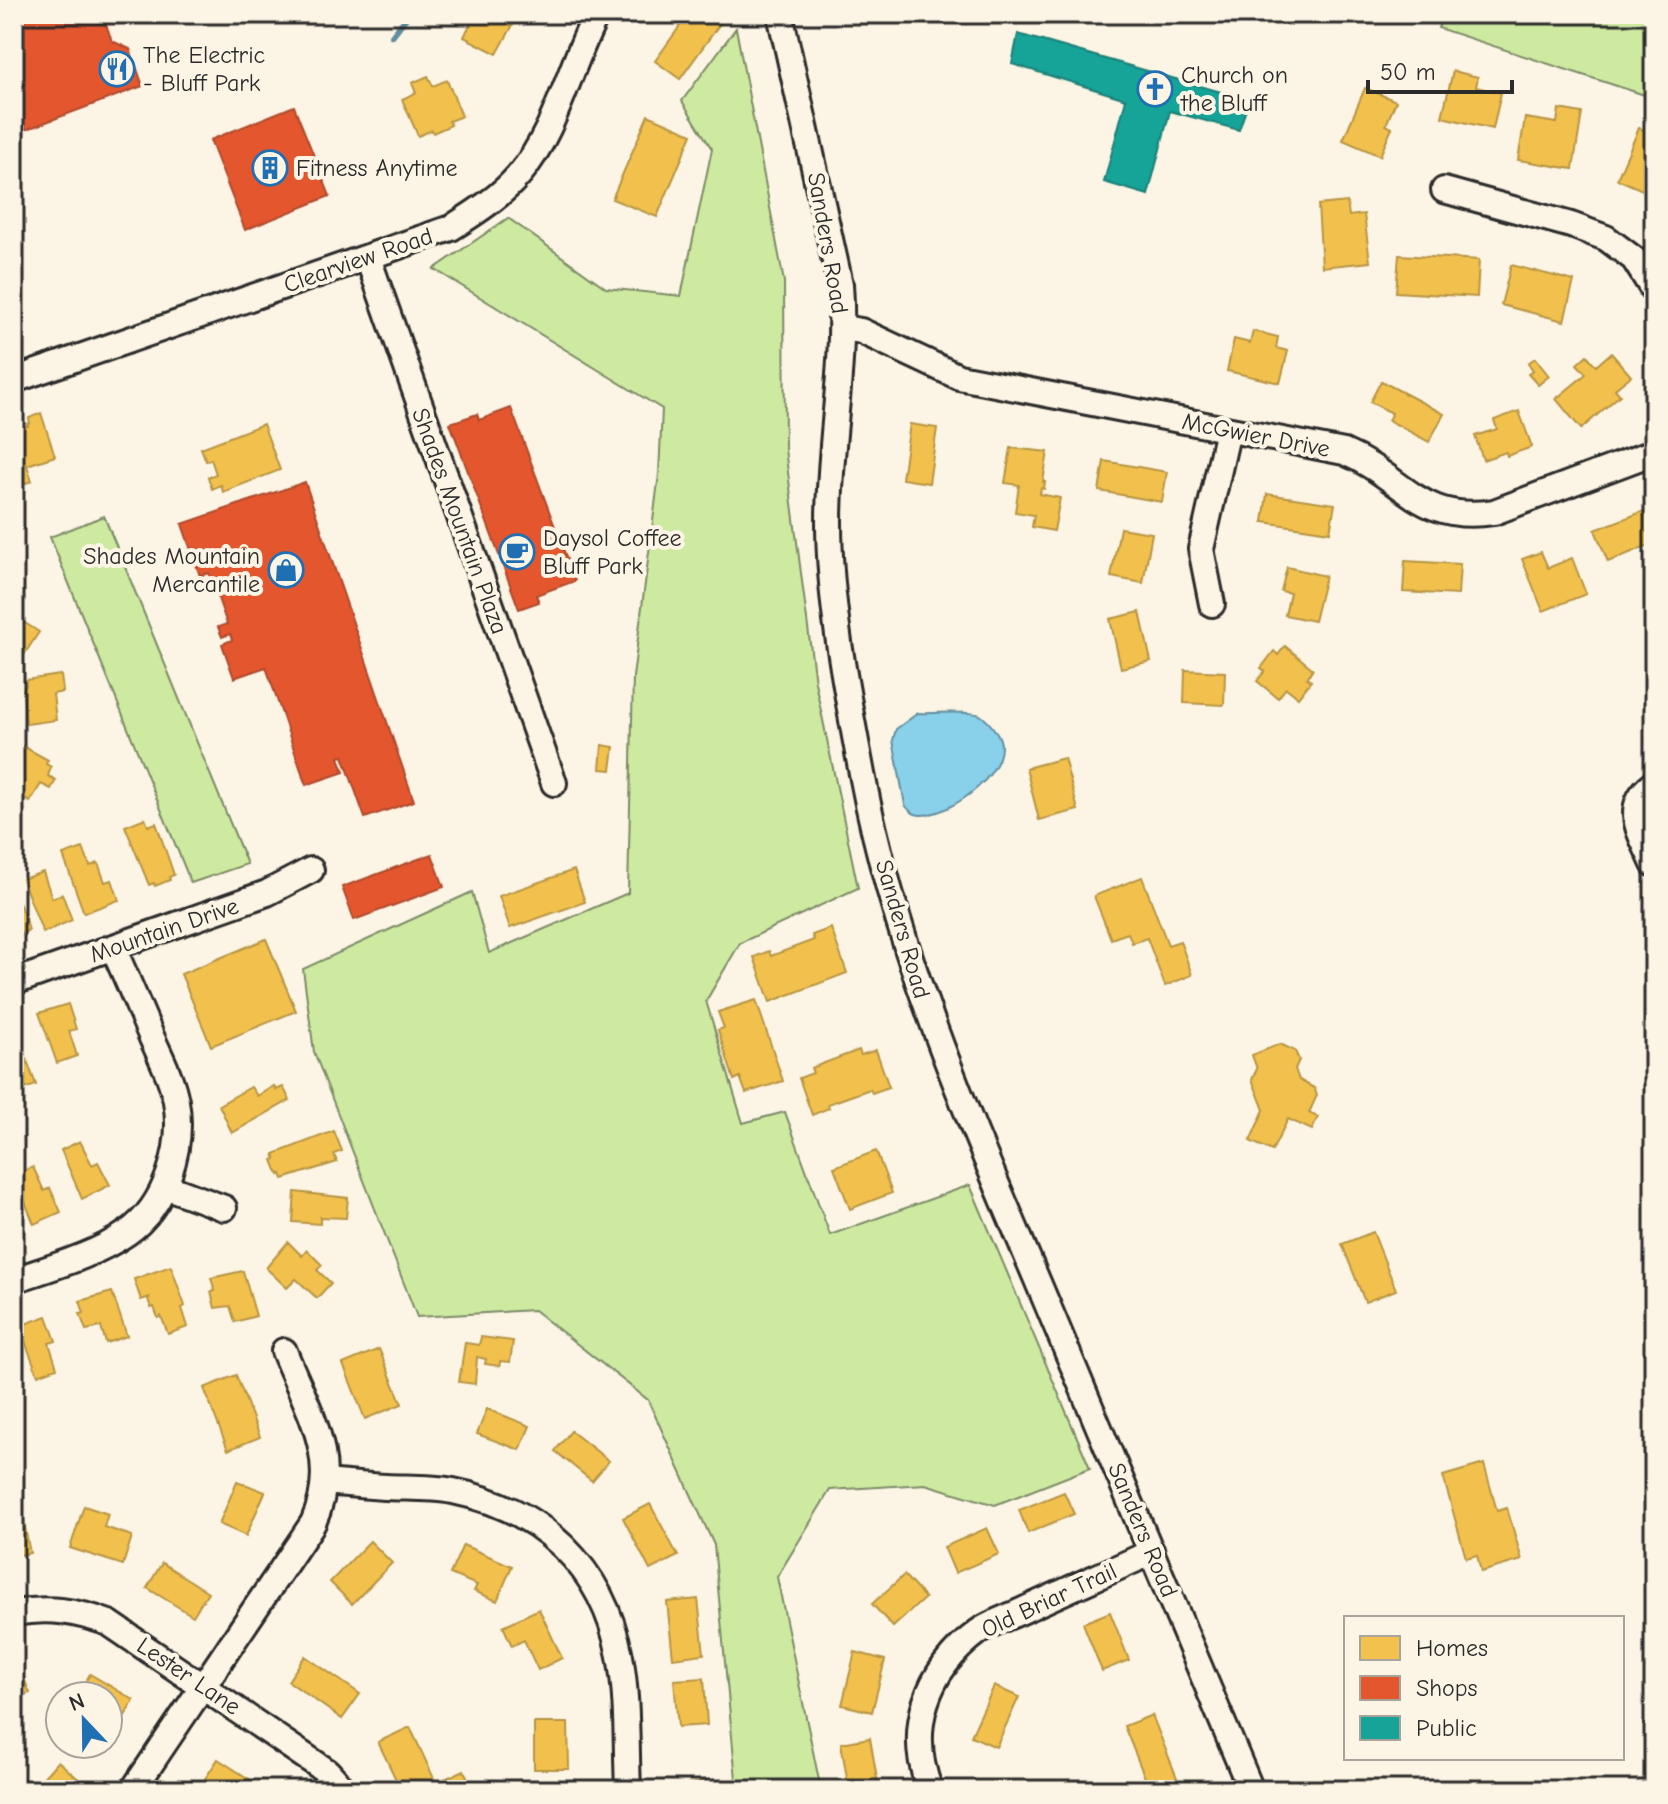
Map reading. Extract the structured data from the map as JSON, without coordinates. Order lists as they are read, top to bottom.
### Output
{
  "streets": {
    "street": [
      "Sanders Road",
      "Clearview Road",
      "McGwier Drive",
      "Shades Mountain Plaza",
      "Mountain Drive",
      "Old Briar Trail",
      "Lester Lane"
    ]
  },
  "crossings": [
    ["Sanders Road", "McGwier Drive"],
    ["Sanders Road", "Old Briar Trail"],
    ["Clearview Road", "Shades Mountain Plaza"]
  ],
  "places": {
    "restaurant": ["The Electric - Bluff Park"],
    "church": ["Church on the Bluff"],
    "building": ["Fitness Anytime"],
    "cafe": ["Daysol Coffee Bluff Park"],
    "shop": ["Shades Mountain Mercantile"]
  },
  "legend": ["Homes", "Shops", "Public"],
  "scale_bar": "50 m",
  "north": "top"
}
